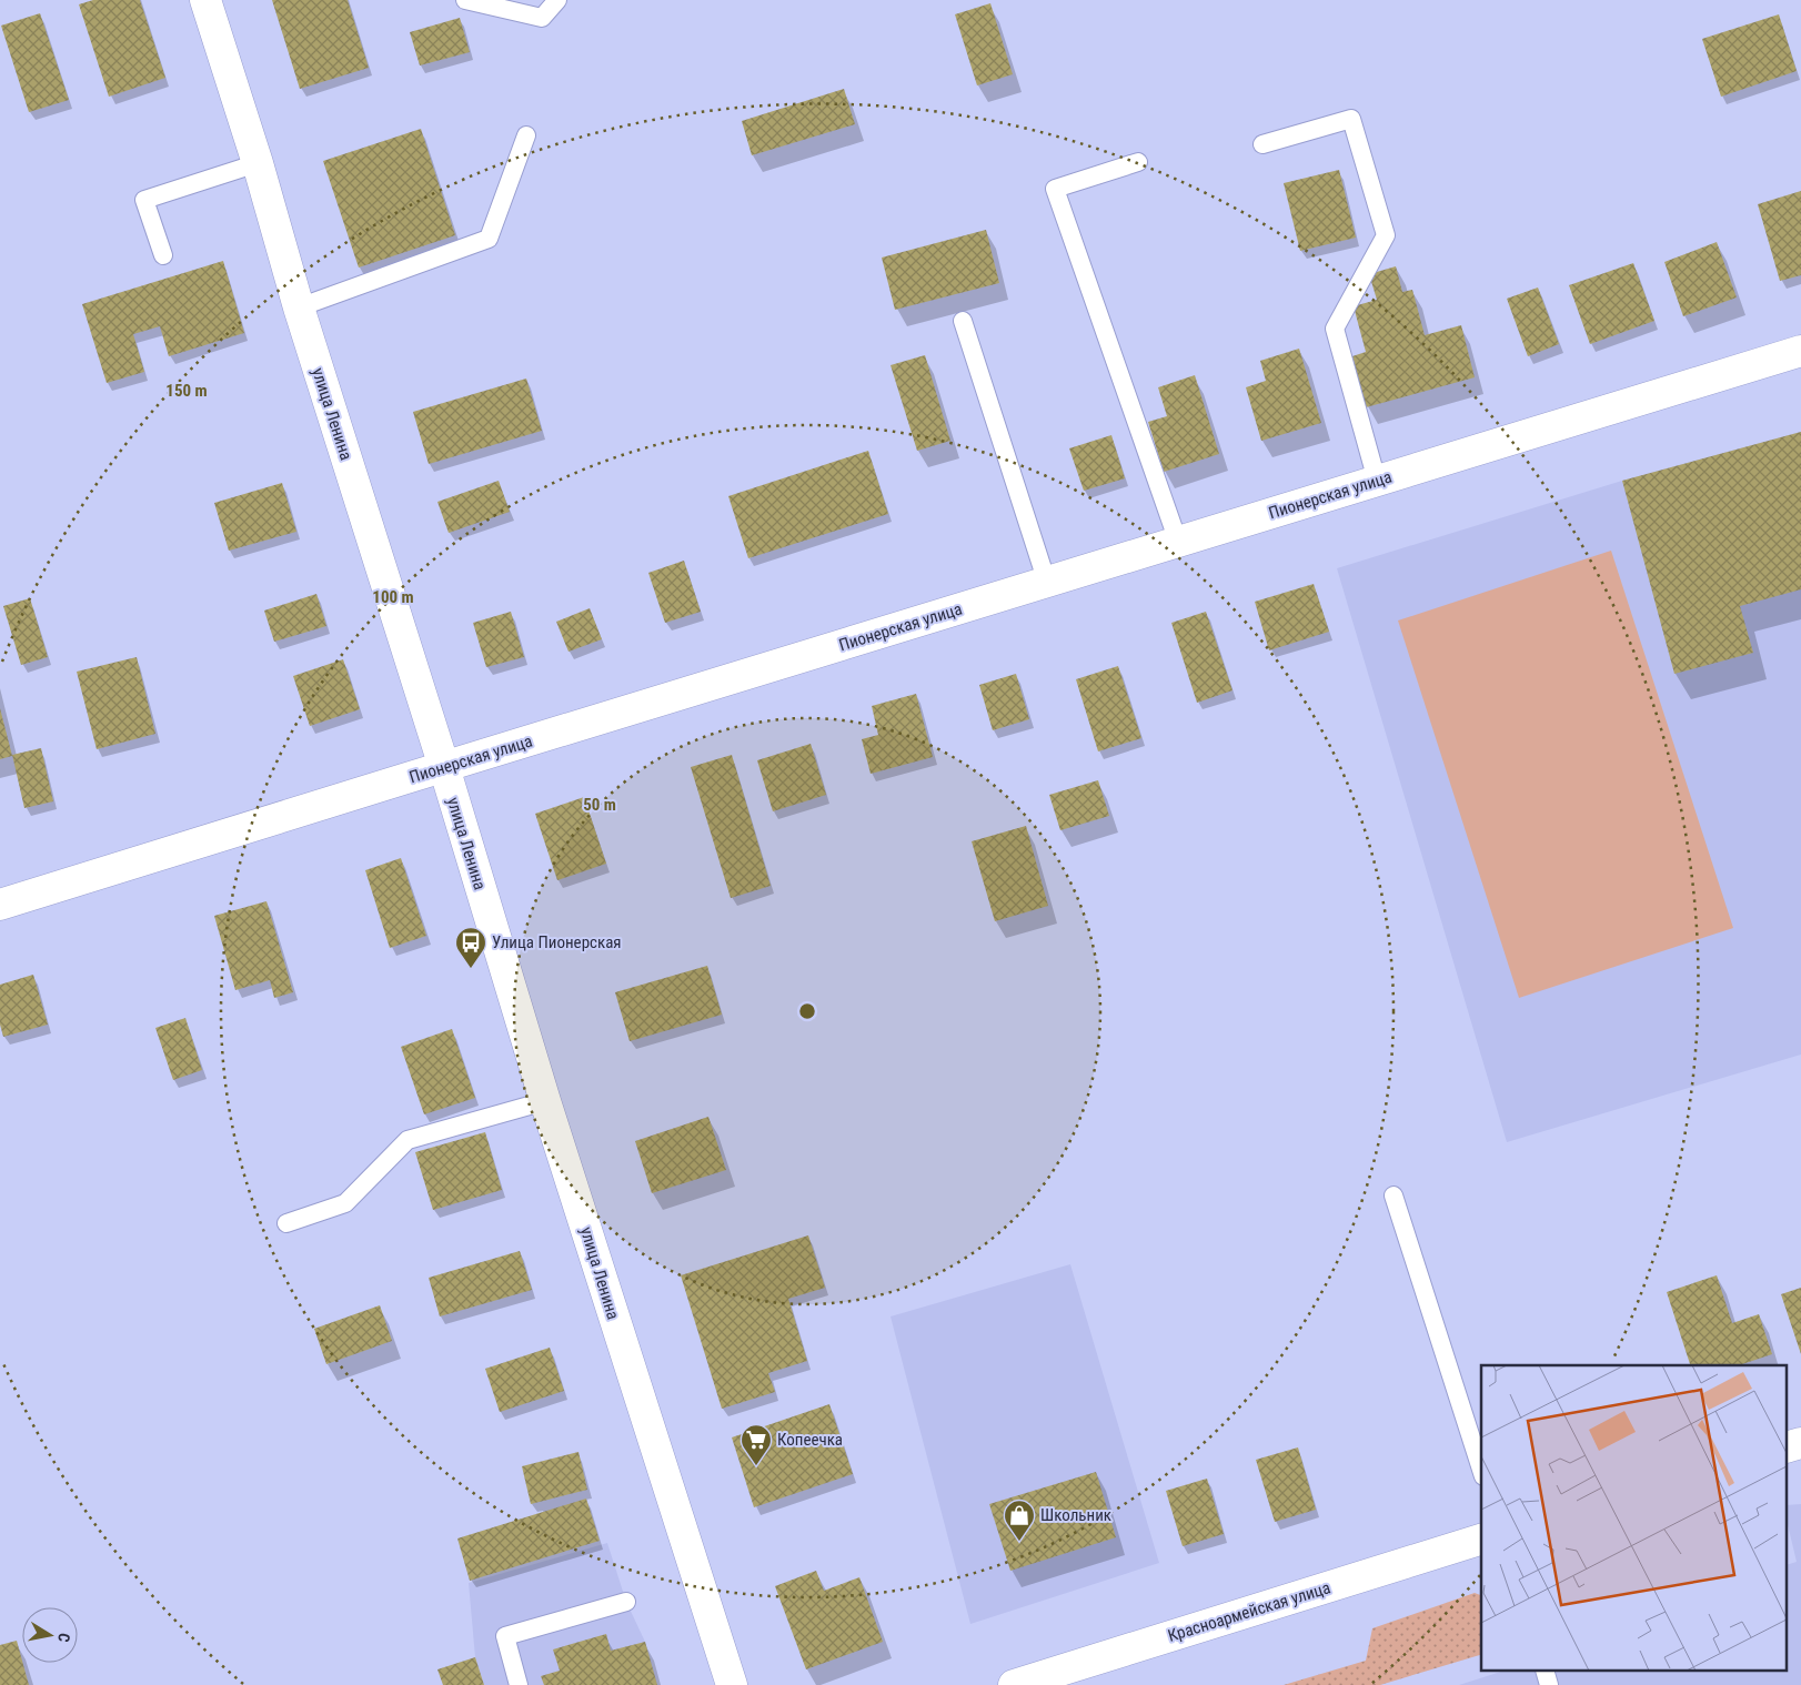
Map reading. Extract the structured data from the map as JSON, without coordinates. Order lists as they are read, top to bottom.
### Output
{
  "streets": {
    "street": ["улица Ленина", "Пионерская улица", "Красноармейская улица"]
  },
  "crossings": [
    ["улица Ленина", "Пионерская улица"]
  ],
  "places": {
    "bus stop": ["Улица Пионерская"],
    "supermarket": ["Копеечка"],
    "shop": ["Школьник"]
  },
  "north": "right",
  "rings": ["150 m", "100 m", "50 m"]
}
